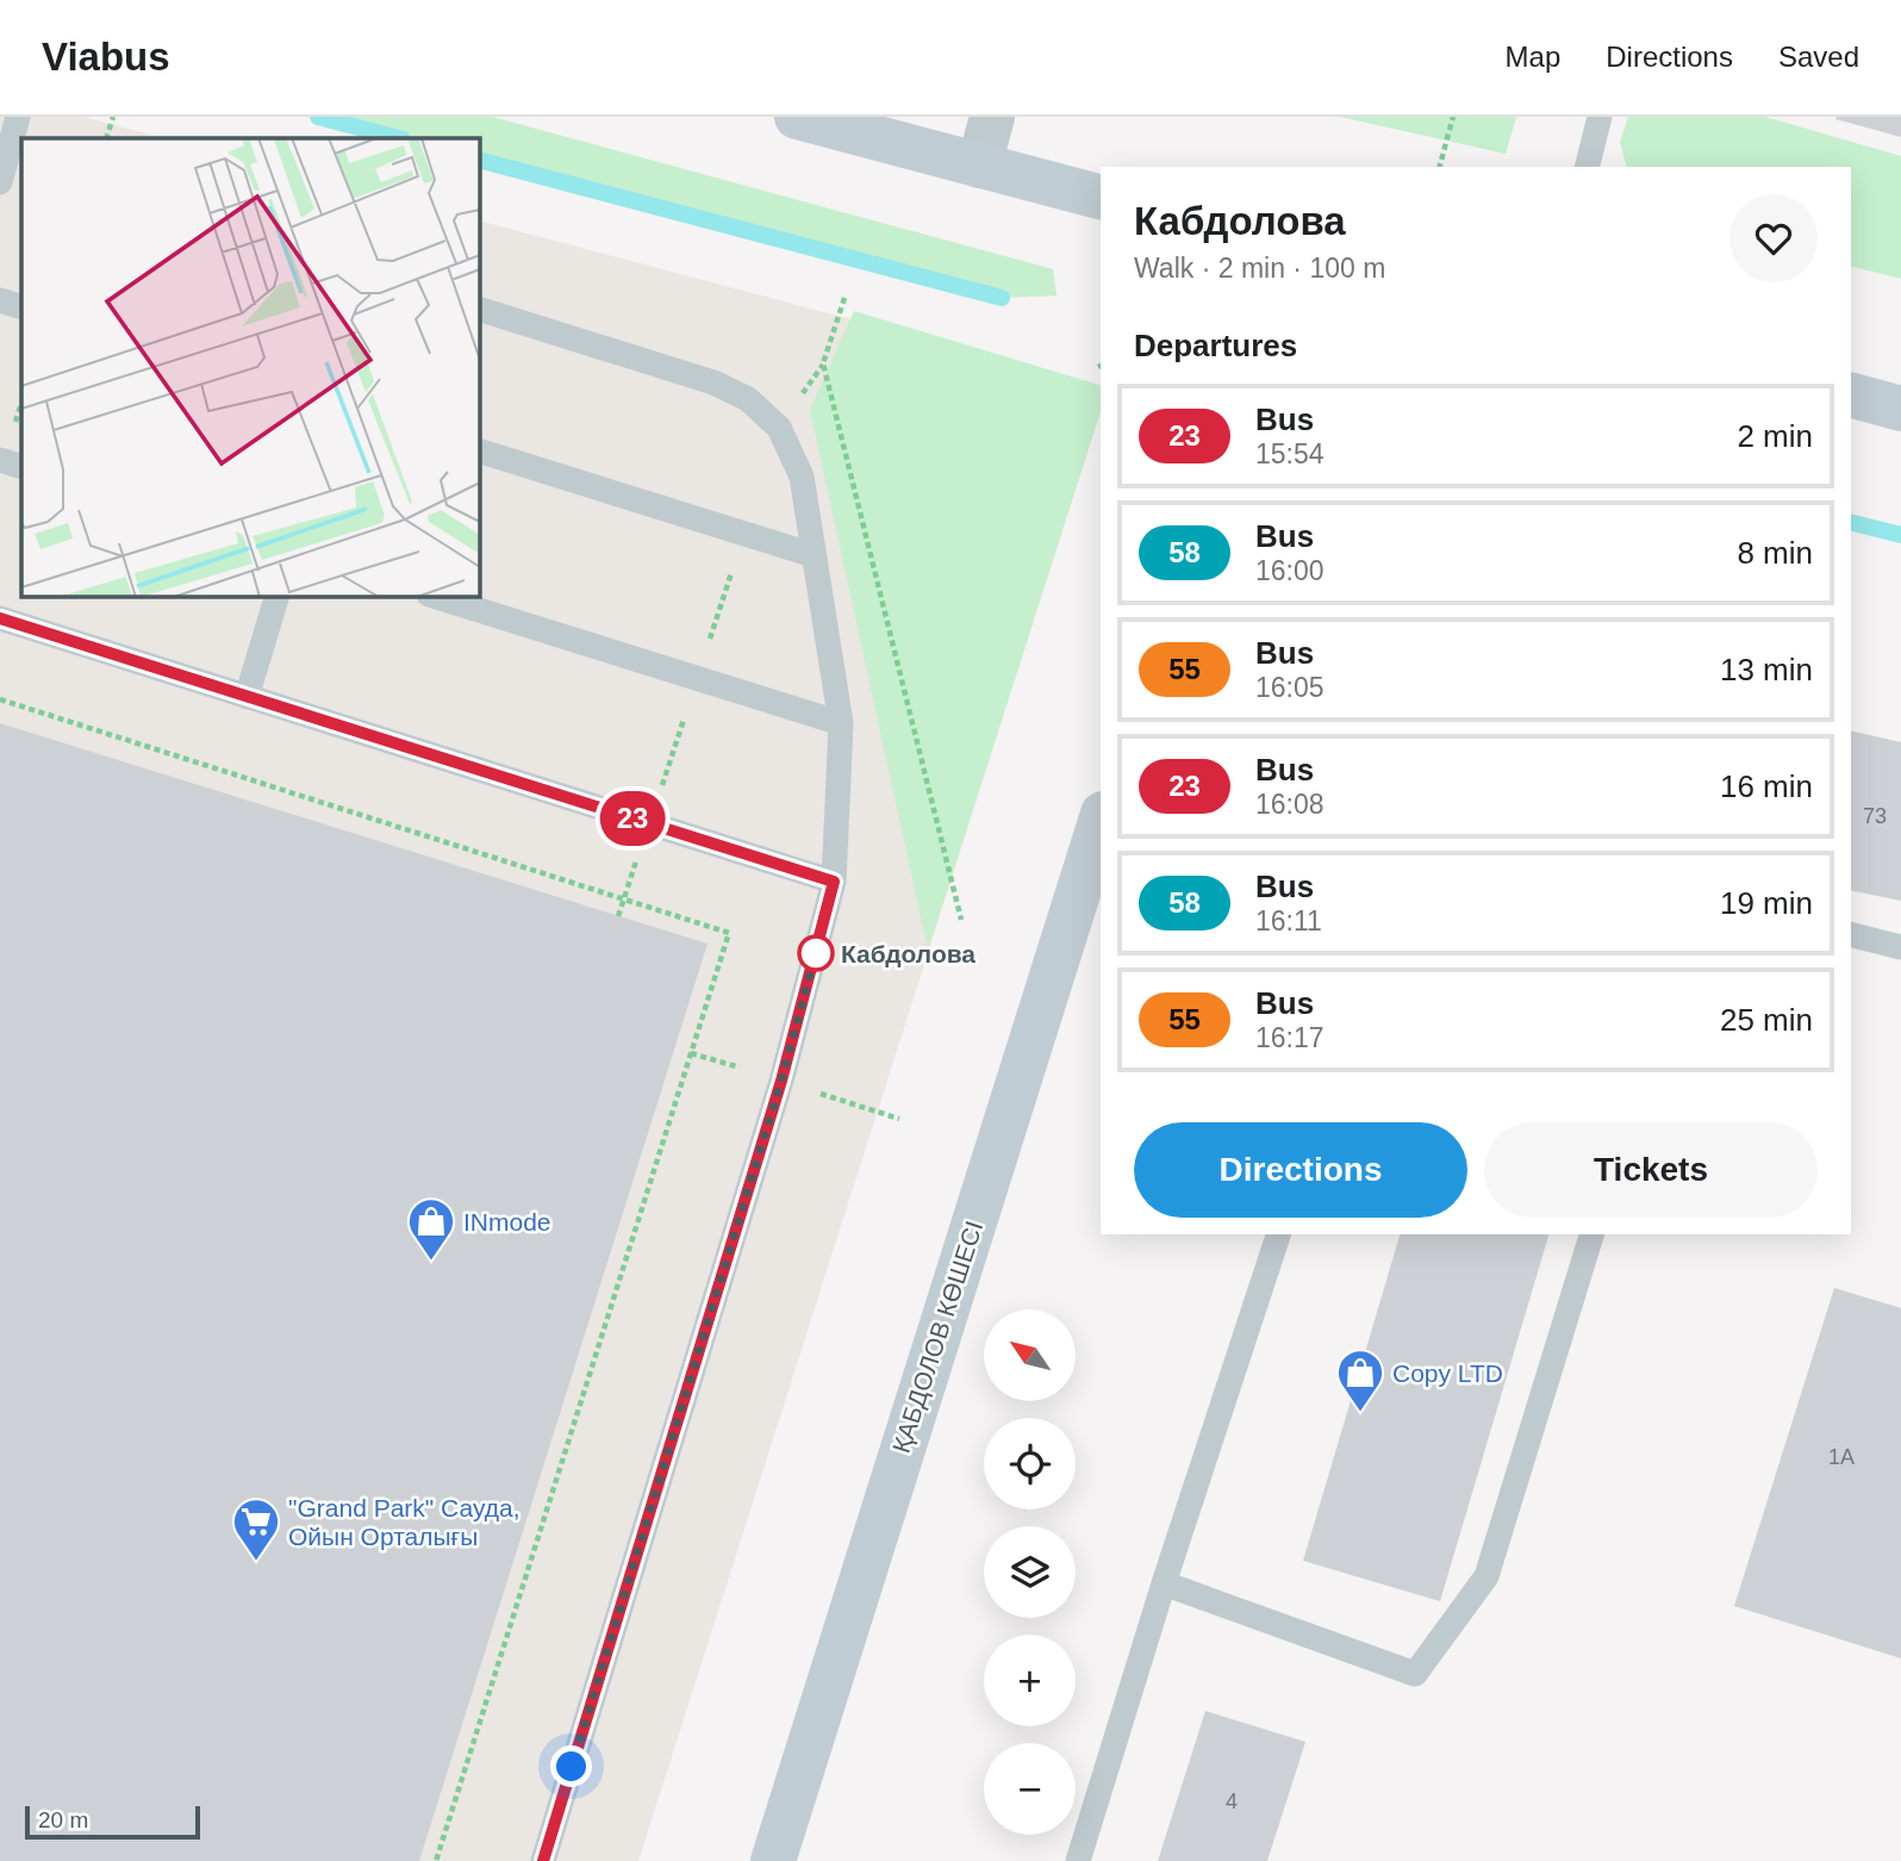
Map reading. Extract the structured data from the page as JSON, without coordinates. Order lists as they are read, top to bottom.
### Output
{
  "streets": {
    "street": ["ҚАБДОЛОВ КӨШЕСІ"]
  },
  "places": {
    "other": ["Кабдолова"],
    "shop": ["INmode", "Copy LTD"],
    "supermarket": ["\"Grand Park\" Сауда, Ойын Орталығы"]
  },
  "lines": ["bus line 23"],
  "house_numbers": ["73", "1А", "4"],
  "scale_bar": "20 m",
  "north": "top left",
  "page": {
    "header": "Viabus",
    "nav": ["Map", "Directions", "Saved"],
    "on_map": "23",
    "heading": [
      ["Кабдолова", "Walk · 2 min · 100 m"],
      "Departures"
    ],
    "list": [
      {
        "mark": "23",
        "name": "Bus",
        "note": "15:54",
        "value": "2 min"
      },
      {
        "mark": "58",
        "name": "Bus",
        "note": "16:00",
        "value": "8 min"
      },
      {
        "mark": "55",
        "name": "Bus",
        "note": "16:05",
        "value": "13 min"
      },
      {
        "mark": "23",
        "name": "Bus",
        "note": "16:08",
        "value": "16 min"
      },
      {
        "mark": "58",
        "name": "Bus",
        "note": "16:11",
        "value": "19 min"
      },
      {
        "mark": "55",
        "name": "Bus",
        "note": "16:17",
        "value": "25 min"
      }
    ],
    "buttons": ["Directions", "Tickets"],
    "map_buttons": ["+", "−"],
    "scale": "20 m"
  }
}
